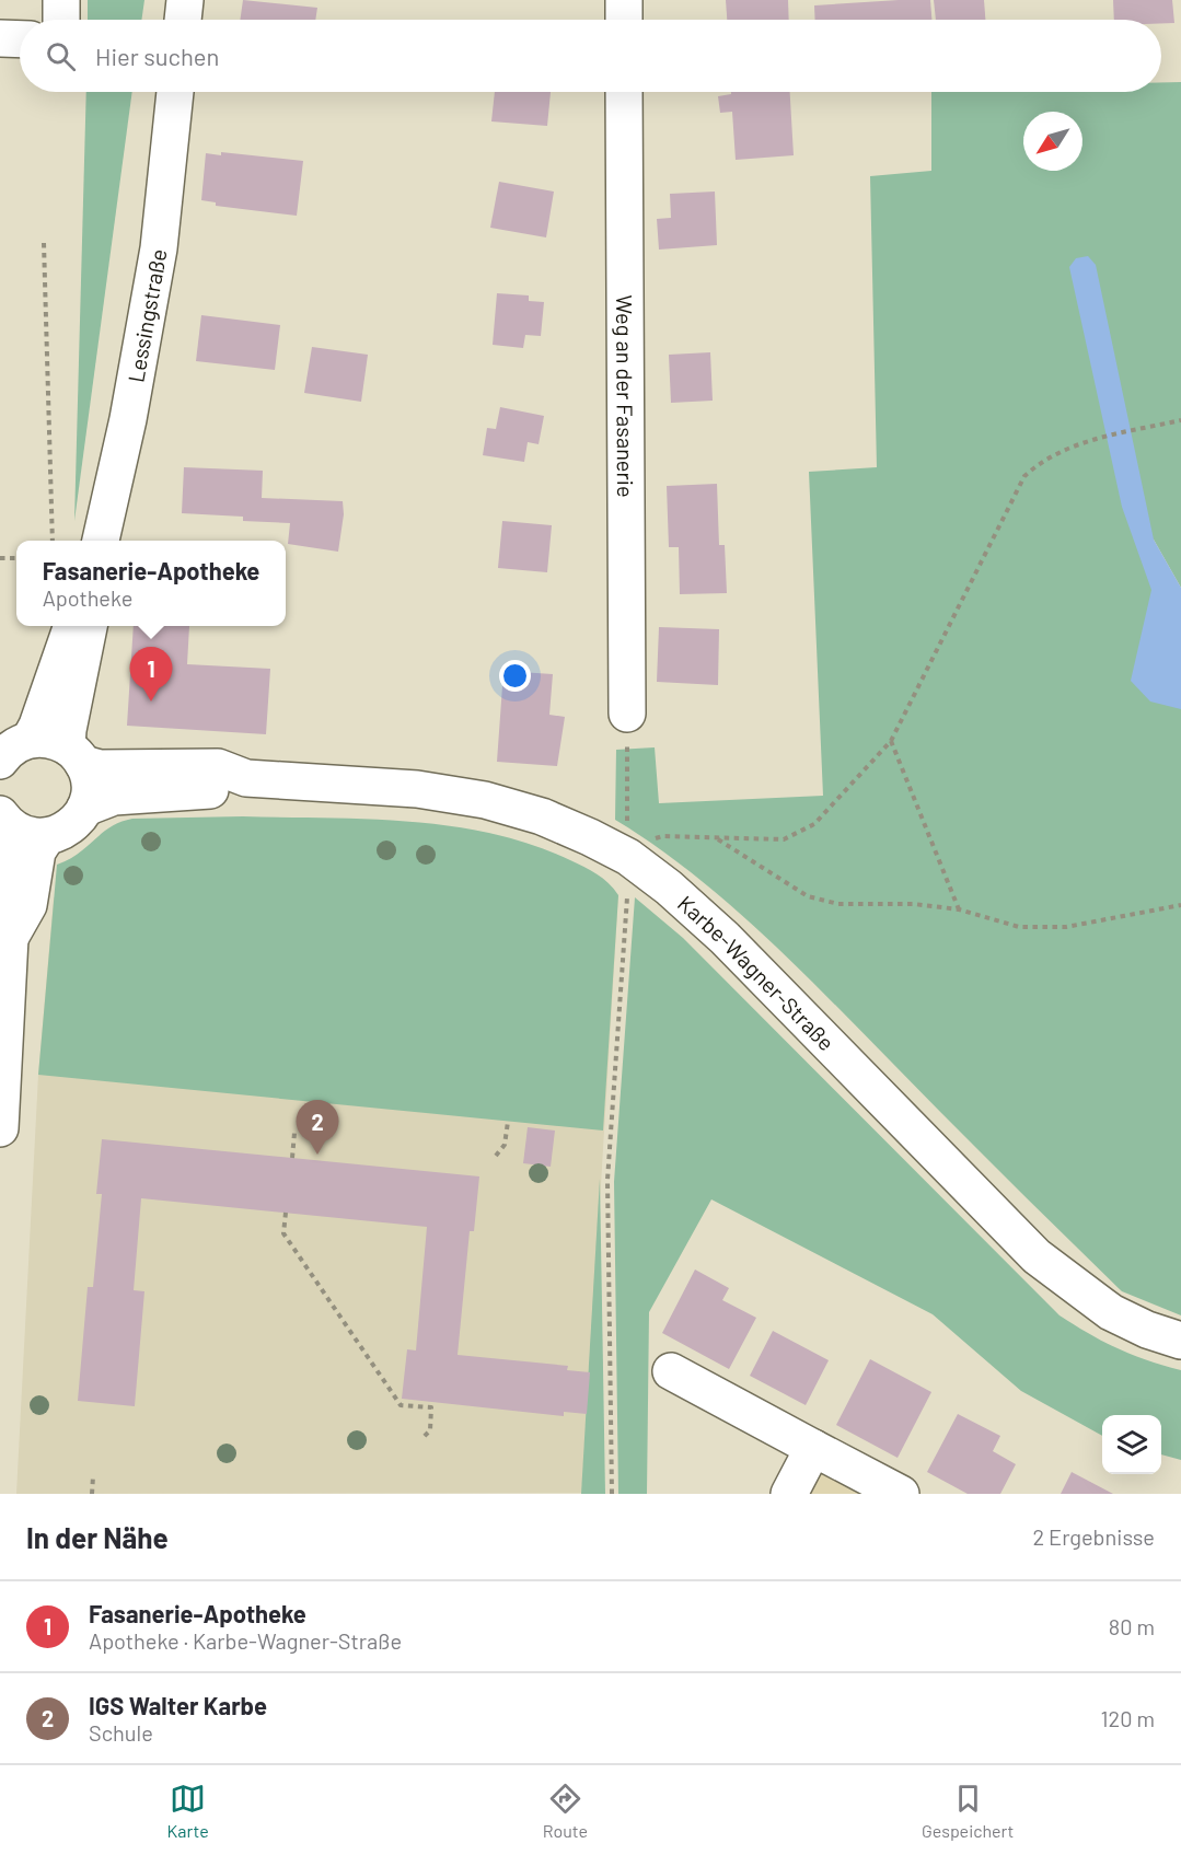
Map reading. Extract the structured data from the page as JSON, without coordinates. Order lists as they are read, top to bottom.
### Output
{
  "streets": {
    "street": ["Lessingstraße", "Weg an der Fasanerie", "Karbe-Wagner-Straße"]
  },
  "north": "bottom left",
  "page": {
    "search": "Hier suchen",
    "popup": ["Fasanerie-Apotheke", "Apotheke"],
    "pins": ["1", "2"],
    "heading": ["In der Nähe", "2 Ergebnisse"],
    "list": [
      {
        "mark": "1",
        "name": "Fasanerie-Apotheke",
        "note": "Apotheke · Karbe-Wagner-Straße",
        "value": "80 m"
      },
      {
        "mark": "2",
        "name": "IGS Walter Karbe",
        "note": "Schule",
        "value": "120 m"
      }
    ],
    "nav": ["Karte", "Route", "Gespeichert"]
  }
}
